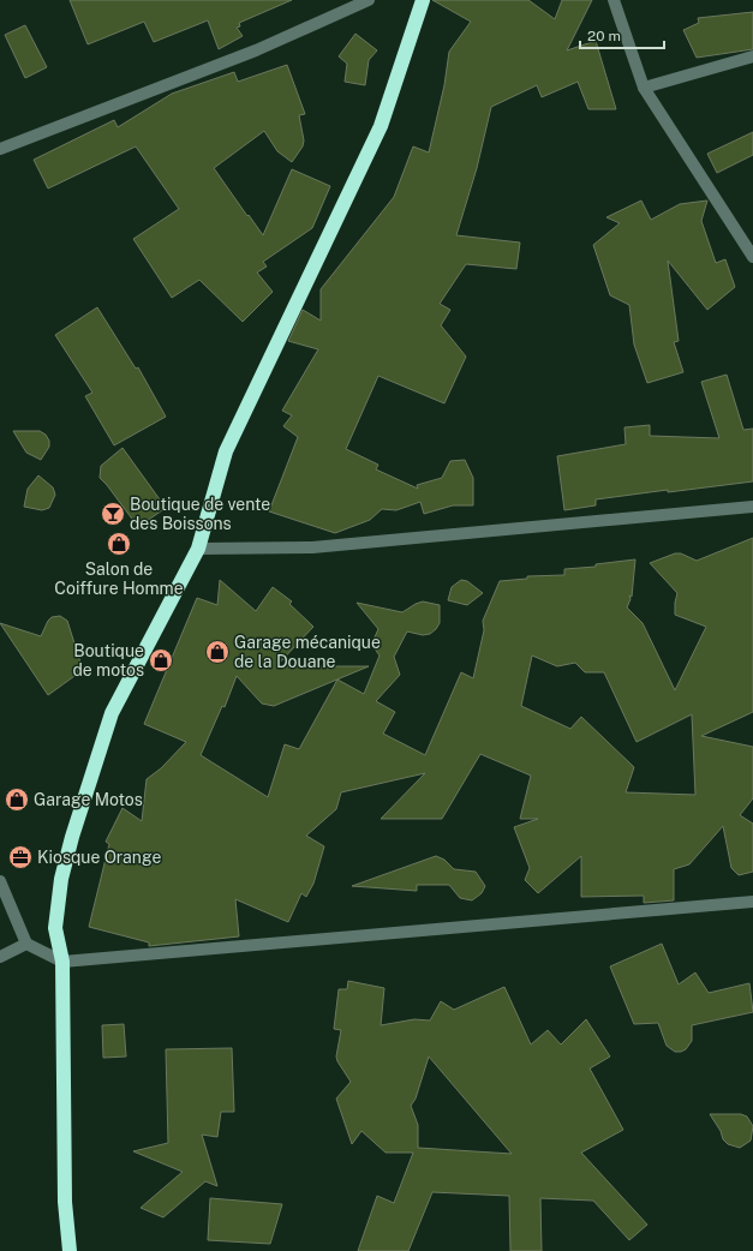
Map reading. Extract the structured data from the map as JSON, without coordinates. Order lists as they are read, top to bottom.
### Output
{
  "places": {
    "bar": ["Boutique de vente des Boissons"],
    "shop": [
      "Salon de Coiffure Homme",
      "Garage mécanique de la Douane",
      "Boutique de motos",
      "Garage Motos"
    ],
    "office": ["Kiosque Orange"]
  },
  "scale_bar": "20 m"
}
